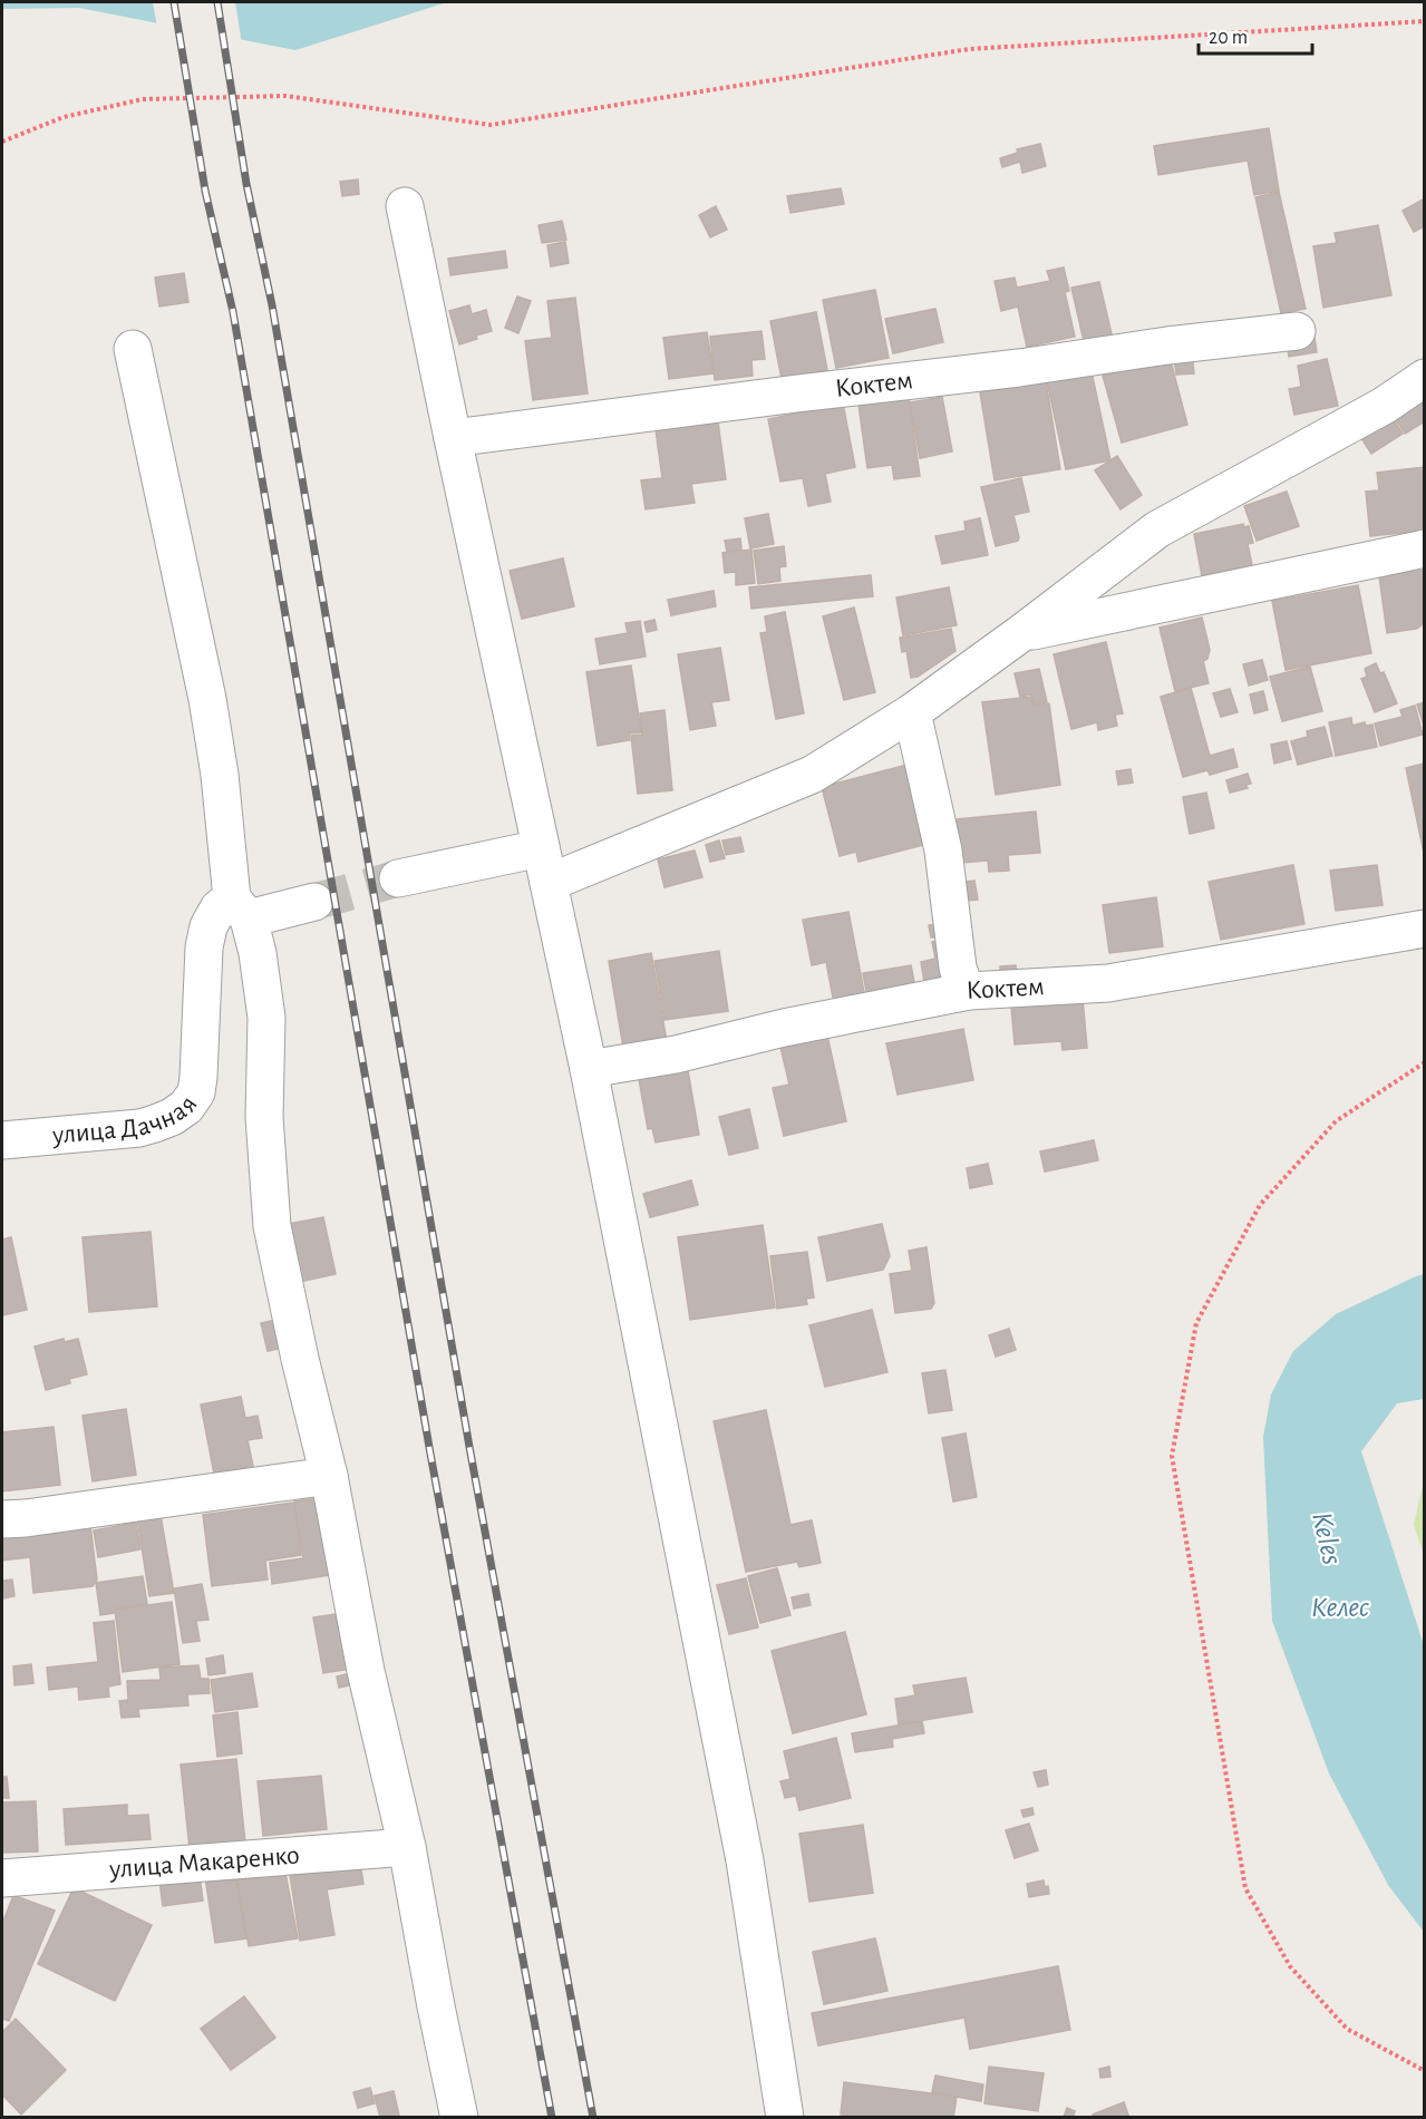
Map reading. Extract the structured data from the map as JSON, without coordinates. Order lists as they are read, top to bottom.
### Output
{
  "streets": {
    "street": ["Коктем", "улица Дачная", "улица Макаренко"]
  },
  "water": ["Keles", "Келес"],
  "scale_bar": "20 m"
}
